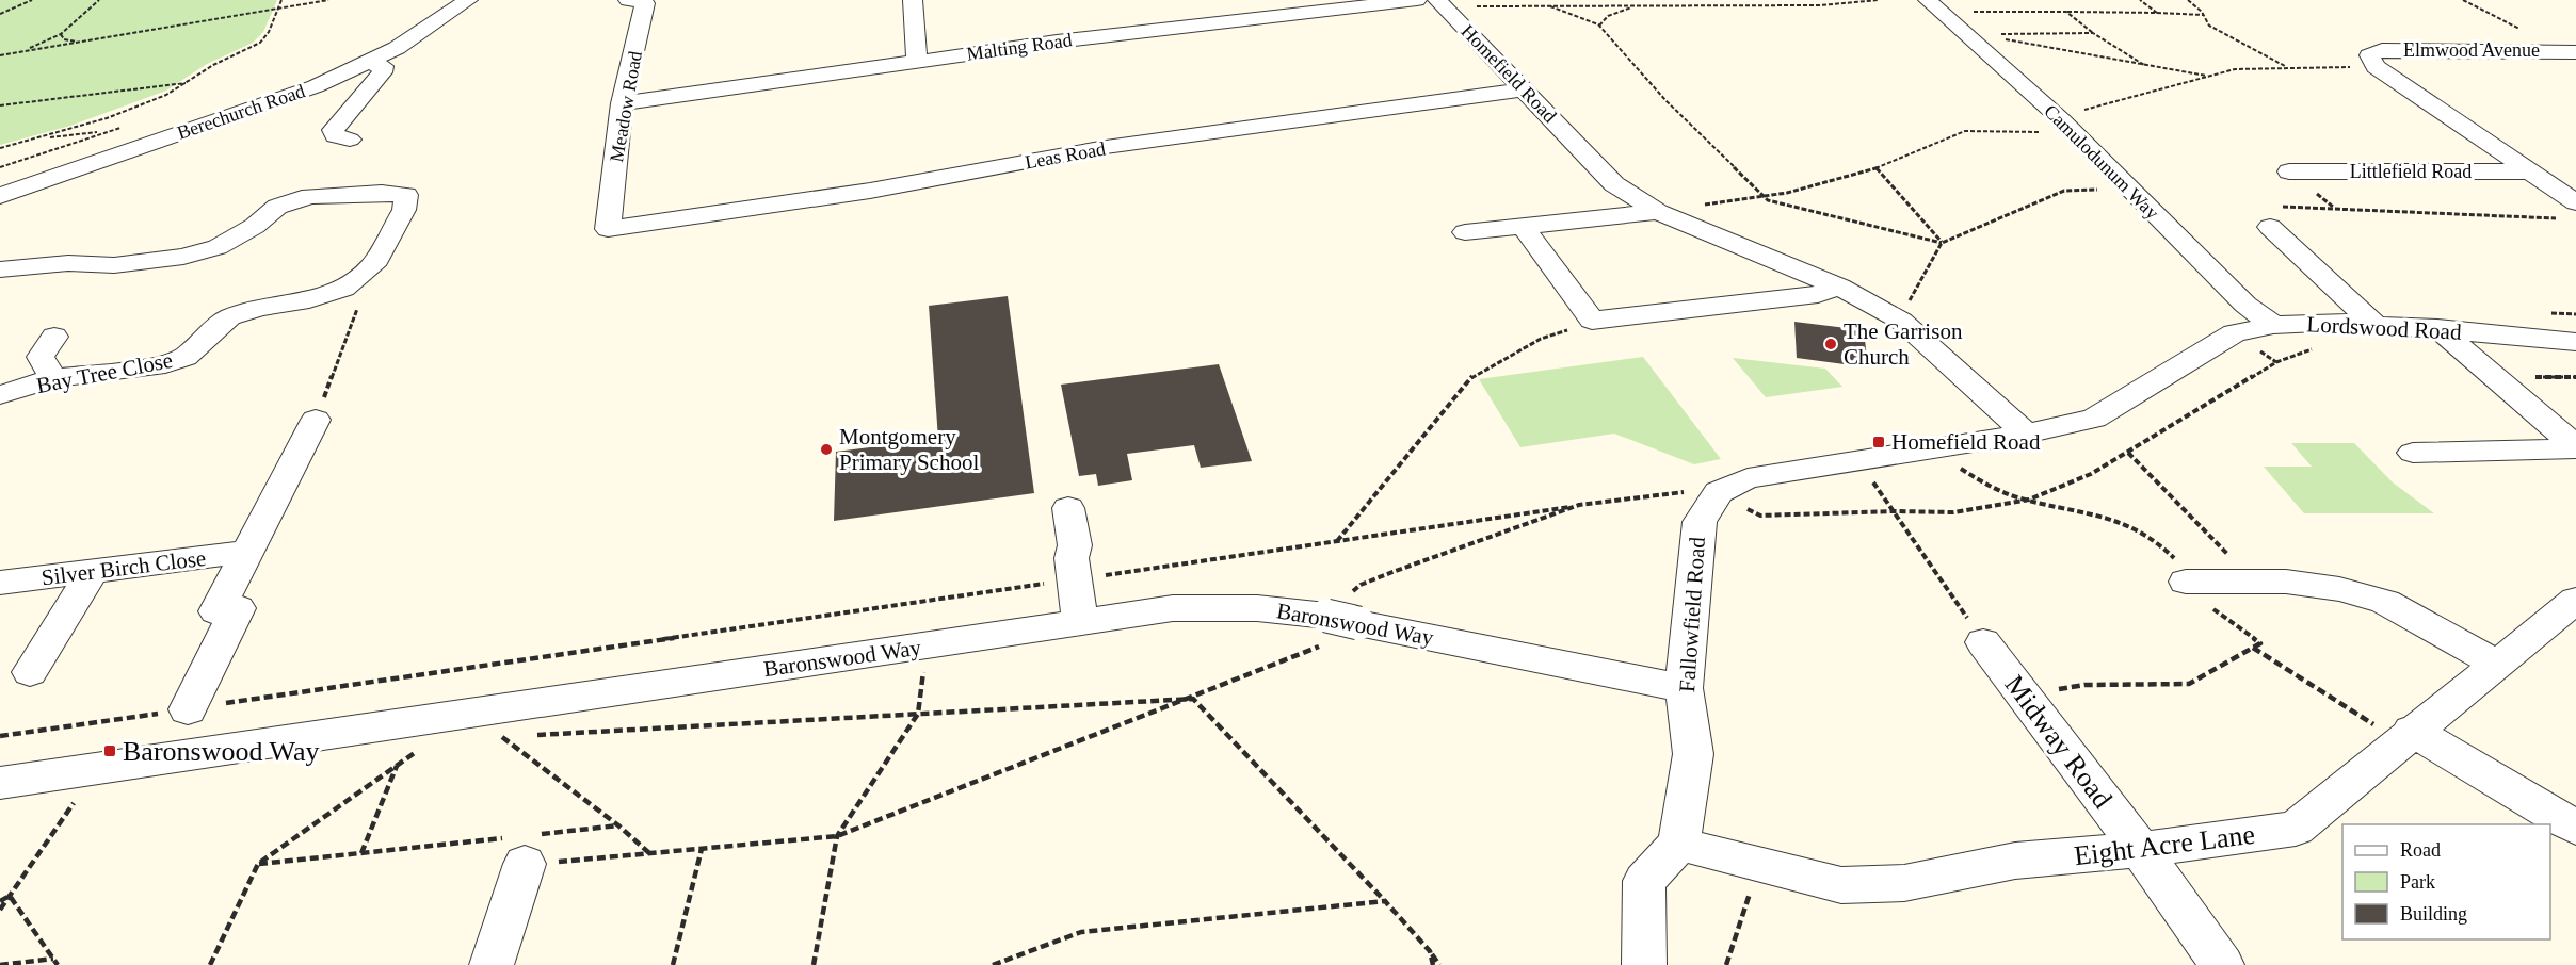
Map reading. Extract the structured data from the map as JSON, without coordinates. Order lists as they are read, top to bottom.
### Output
{
  "streets": {
    "street": [
      "Malting Road",
      "Elmwood Avenue",
      "Homefield Road",
      "Meadow Road",
      "Berechurch Road",
      "Leas Road",
      "Camulodunum Way",
      "Littlefield Road",
      "Lordswood Road",
      "Bay Tree Close",
      "Silver Birch Close",
      "Fallowfield Road",
      "Baronswood Way",
      "Midway Road",
      "Eight Acre Lane"
    ]
  },
  "crossings": [
    ["Malting Road", "Meadow Road"],
    ["Elmwood Avenue", "Littlefield Road"],
    ["Homefield Road", "Leas Road"],
    ["Homefield Road", "Lordswood Road"],
    ["Homefield Road", "Fallowfield Road"],
    ["Meadow Road", "Leas Road"],
    ["Camulodunum Way", "Lordswood Road"],
    ["Lordswood Road", "Fallowfield Road"],
    ["Fallowfield Road", "Baronswood Way"],
    ["Fallowfield Road", "Eight Acre Lane"],
    ["Midway Road", "Eight Acre Lane"]
  ],
  "places": {
    "other": ["The Garrison Church", "Montgomery Primary School"],
    "transit": ["Homefield Road", "Baronswood Way"]
  },
  "legend": ["Road", "Park", "Building"]
}
